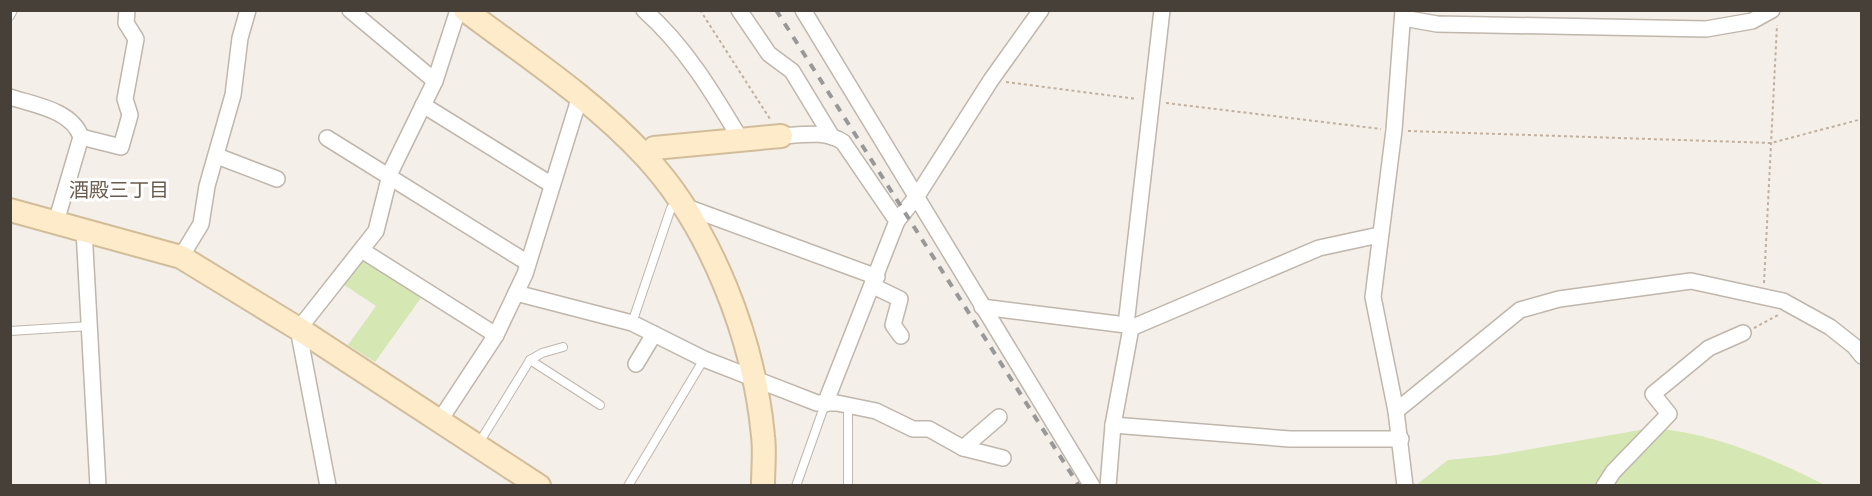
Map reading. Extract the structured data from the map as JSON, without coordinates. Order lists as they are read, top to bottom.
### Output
{
  "districts": ["酒殿三丁目"]
}
